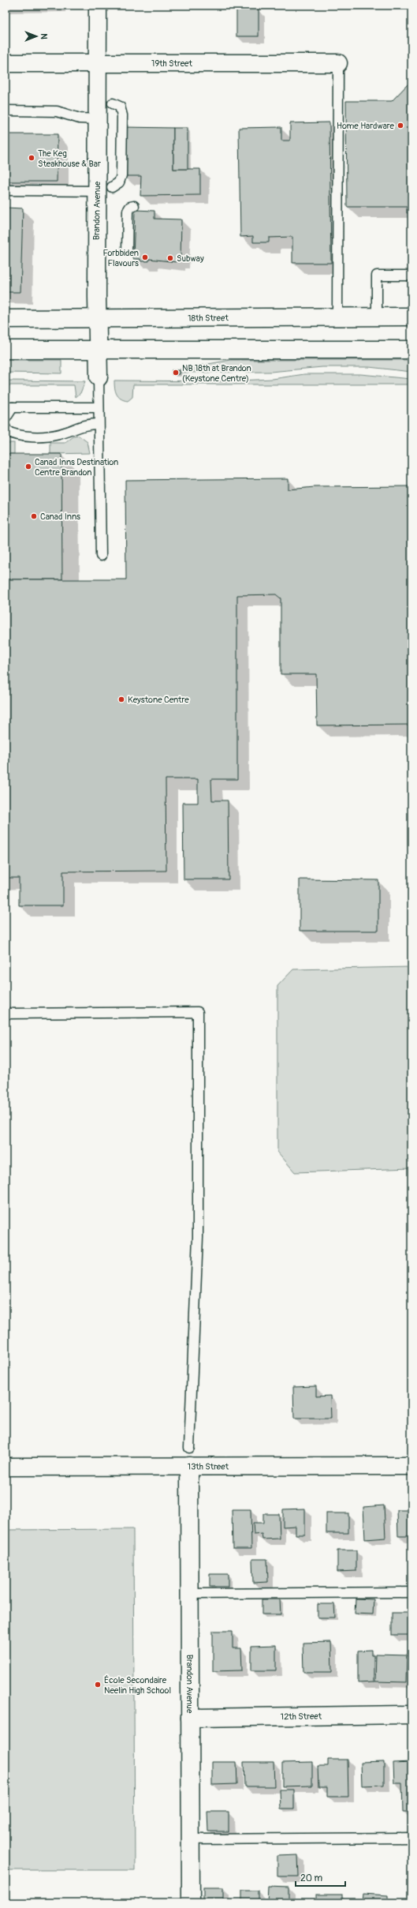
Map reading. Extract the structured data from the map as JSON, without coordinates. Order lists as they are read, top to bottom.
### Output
{
  "streets": {
    "street": [
      "19th Street",
      "Brandon Avenue",
      "18th Street",
      "13th Street",
      "12th Street"
    ]
  },
  "crossings": [
    ["19th Street", "Brandon Avenue"],
    ["Brandon Avenue", "18th Street"],
    ["Brandon Avenue", "13th Street"],
    ["Brandon Avenue", "12th Street"]
  ],
  "places": [
    "Home Hardware",
    "The Keg Steakhouse & Bar",
    "Forbbiden Flavours",
    "Subway",
    "NB 18th at Brandon (Keystone Centre)",
    "Canad Inns Destination Centre Brandon",
    "Canad Inns",
    "Keystone Centre",
    "École Secondaire Neelin High School"
  ],
  "scale_bar": "20 m",
  "north": "right"
}
